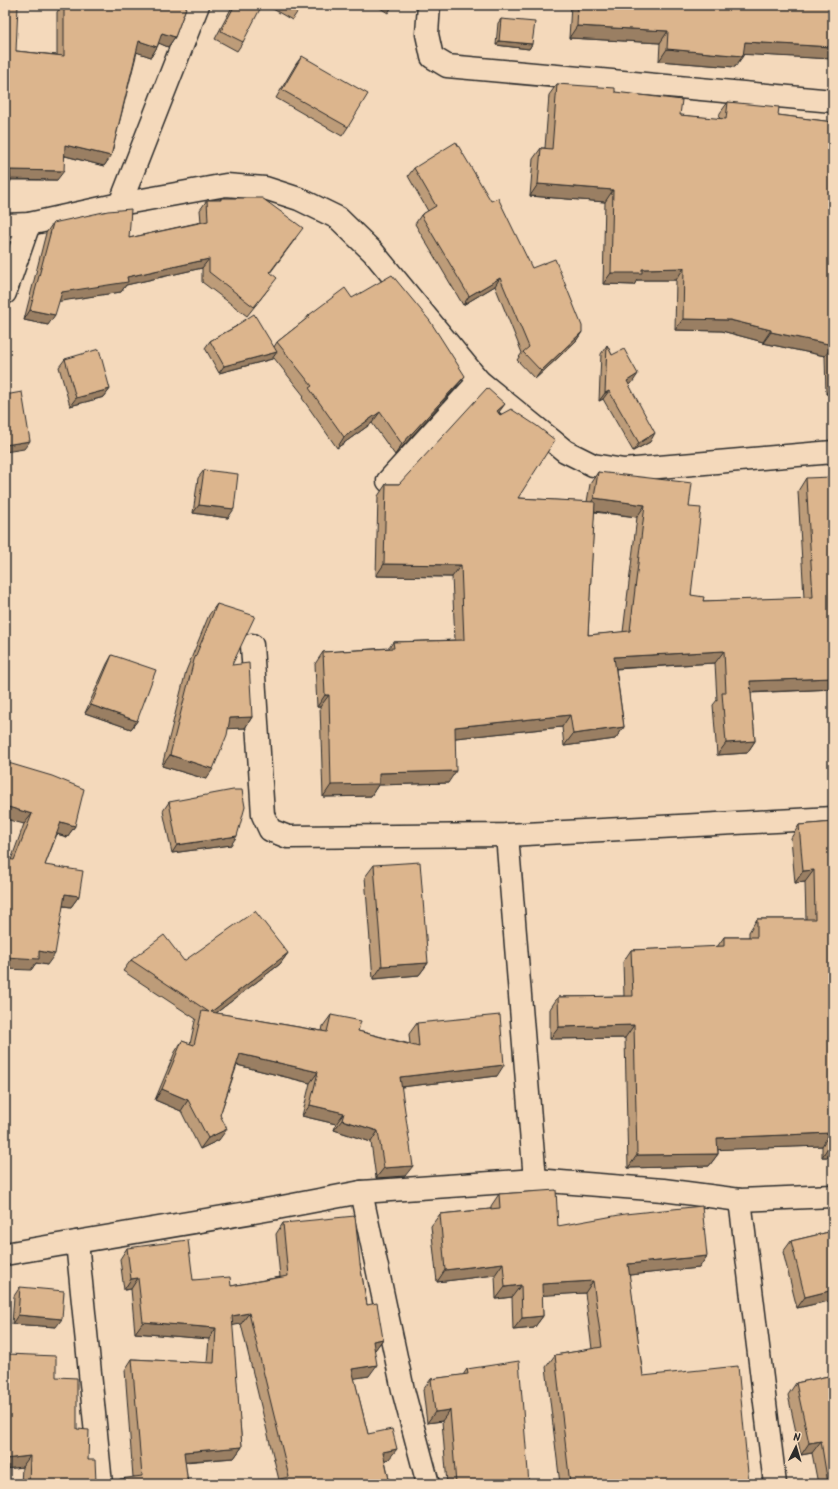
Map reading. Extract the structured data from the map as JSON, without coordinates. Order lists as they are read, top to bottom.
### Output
{
  "north": "top"
}
